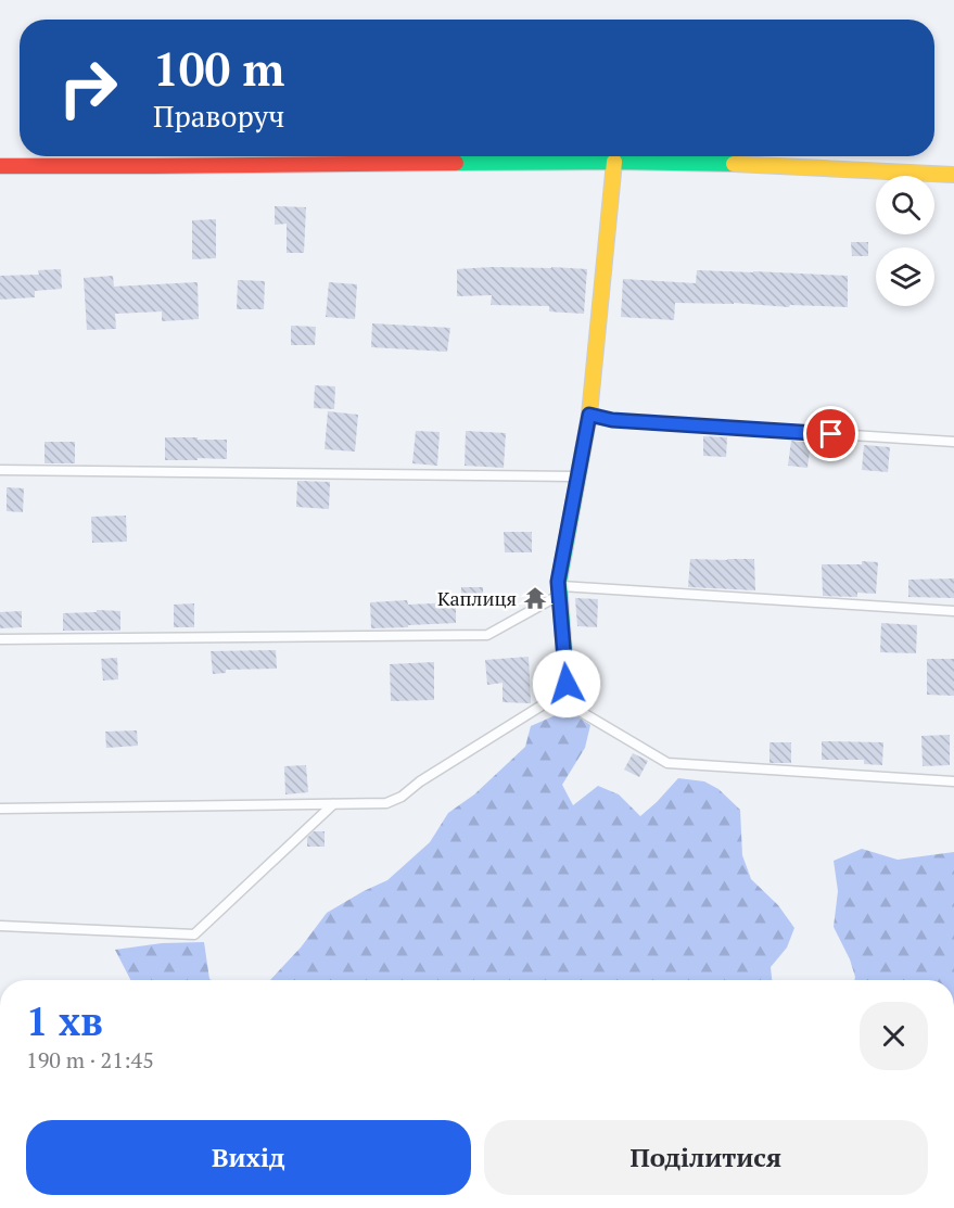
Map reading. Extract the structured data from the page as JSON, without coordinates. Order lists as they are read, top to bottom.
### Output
{
  "places": {
    "temple": ["Каплиця"]
  },
  "page": {
    "turn": ["100 m", "Праворуч"],
    "heading": ["1 хв", "190 m · 21:45"],
    "buttons": ["Вихід", "Поділитися"]
  }
}
